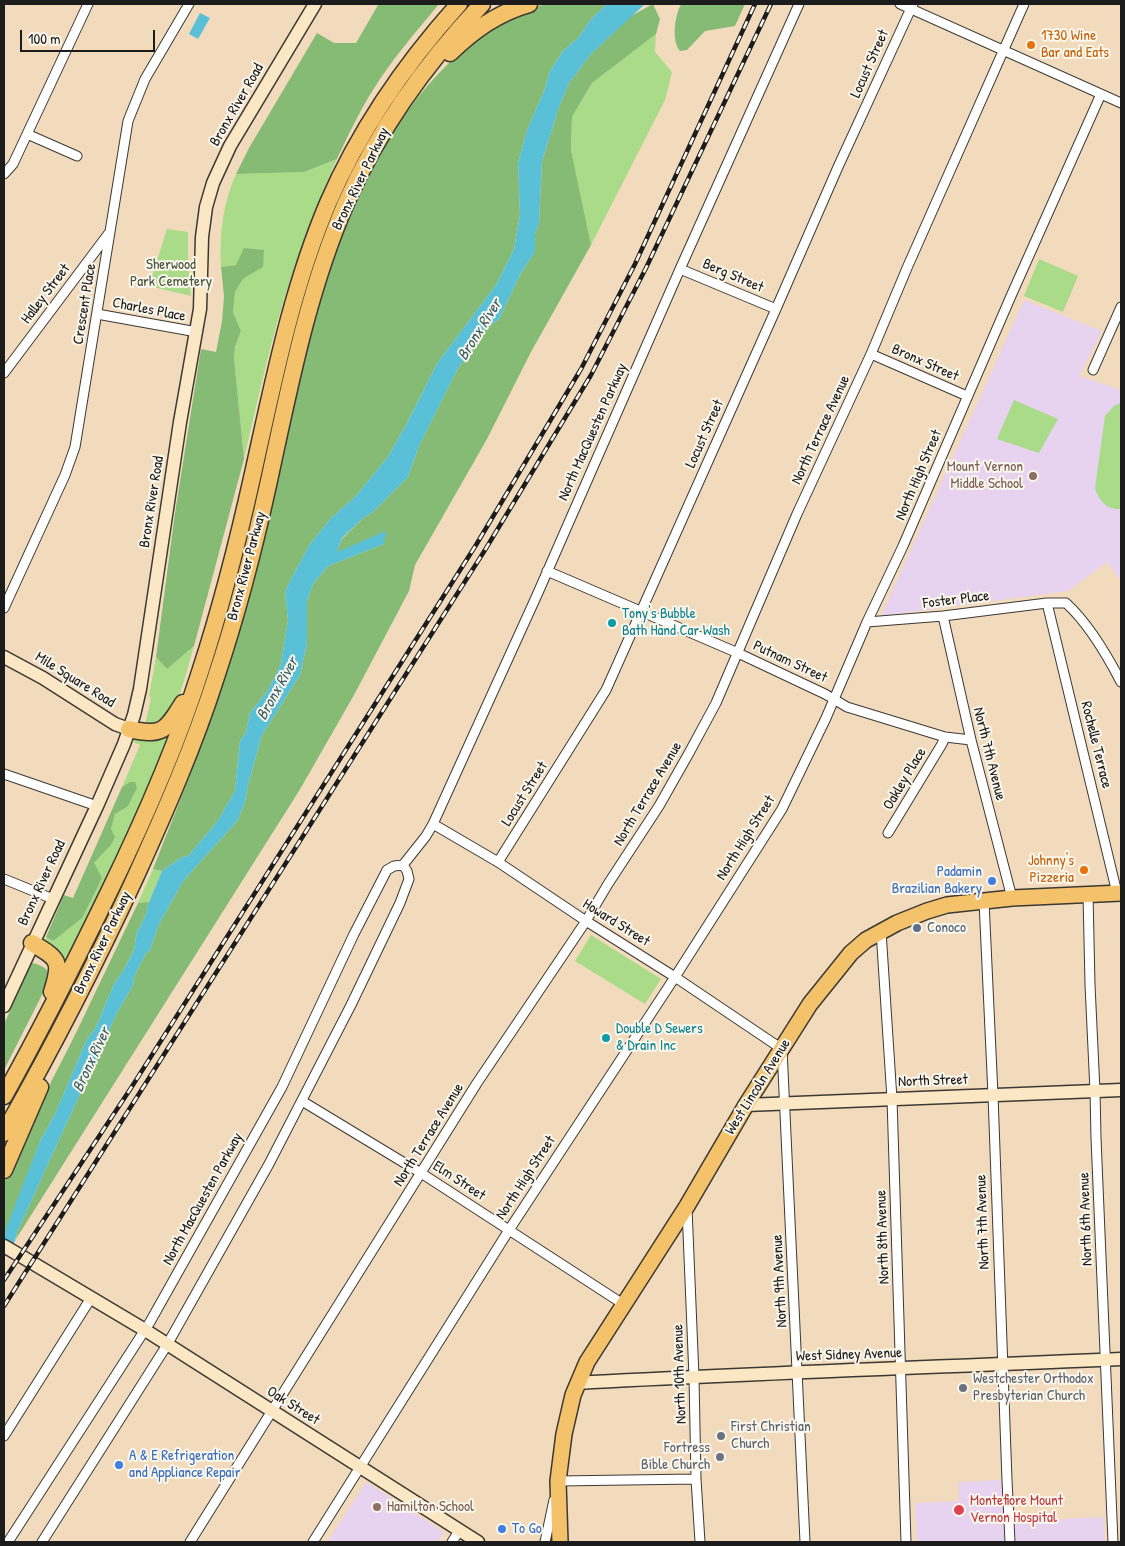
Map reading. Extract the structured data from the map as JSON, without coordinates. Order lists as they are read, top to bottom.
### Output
{
  "streets": {
    "highway": ["Bronx River Parkway"],
    "main road": ["West Lincoln Avenue"],
    "street": [
      "Locust Street",
      "Bronx River Road",
      "Berg Street",
      "Halley Street",
      "Crescent Place",
      "Charles Place",
      "Bronx Street",
      "North Terrace Avenue",
      "North MacQuesten Parkway",
      "North High Street",
      "Foster Place",
      "Putnam Street",
      "Mile Square Road",
      "Rochelle Terrace",
      "North 7th Avenue",
      "Oakley Place",
      "Howard Street",
      "North Street",
      "Elm Street",
      "North 6th Avenue",
      "North 8th Avenue",
      "North 9th Avenue",
      "West Sidney Avenue",
      "North 10th Avenue",
      "Oak Street"
    ]
  },
  "crossings": [
    ["Locust Street", "Berg Street"],
    ["Locust Street", "Putnam Street"],
    ["Locust Street", "Howard Street"],
    ["Bronx River Road", "Charles Place"],
    ["Bronx River Road", "Mile Square Road"],
    ["Berg Street", "North MacQuesten Parkway"],
    ["Halley Street", "Crescent Place"],
    ["Crescent Place", "Charles Place"],
    ["Bronx Street", "North Terrace Avenue"],
    ["Bronx Street", "North High Street"],
    ["North Terrace Avenue", "Putnam Street"],
    ["North Terrace Avenue", "Howard Street"],
    ["North Terrace Avenue", "Elm Street"],
    ["North Terrace Avenue", "Oak Street"],
    ["North MacQuesten Parkway", "Putnam Street"],
    ["North MacQuesten Parkway", "Howard Street"],
    ["North MacQuesten Parkway", "Oak Street"],
    ["North High Street", "Foster Place"],
    ["North High Street", "Putnam Street"],
    ["North High Street", "Howard Street"],
    ["North High Street", "Elm Street"],
    ["North High Street", "Oak Street"],
    ["Foster Place", "Rochelle Terrace"],
    ["Foster Place", "North 7th Avenue"],
    ["Putnam Street", "North 7th Avenue"],
    ["Putnam Street", "Oakley Place"],
    ["Rochelle Terrace", "West Lincoln Avenue"],
    ["North 7th Avenue", "North Street"],
    ["North 7th Avenue", "West Lincoln Avenue"],
    ["North 7th Avenue", "West Sidney Avenue"],
    ["Howard Street", "West Lincoln Avenue"],
    ["Howard Street", "North 9th Avenue"],
    ["North Street", "West Lincoln Avenue"],
    ["North Street", "North 6th Avenue"],
    ["North Street", "North 8th Avenue"],
    ["North Street", "North 9th Avenue"],
    ["West Lincoln Avenue", "Elm Street"],
    ["West Lincoln Avenue", "North 6th Avenue"],
    ["West Lincoln Avenue", "North 8th Avenue"],
    ["West Lincoln Avenue", "North 9th Avenue"],
    ["West Lincoln Avenue", "West Sidney Avenue"],
    ["West Lincoln Avenue", "North 10th Avenue"],
    ["North 6th Avenue", "West Sidney Avenue"],
    ["North 8th Avenue", "West Sidney Avenue"],
    ["North 9th Avenue", "West Sidney Avenue"],
    ["West Sidney Avenue", "North 10th Avenue"]
  ],
  "water": ["Bronx River"],
  "parks": ["Sherwood Park Cemetery"],
  "places": [
    "1730 Wine Bar and Eats",
    "Mount Vernon Middle School",
    "Tony's Bubble Bath Hand Car Wash",
    "Johnny's Pizzeria",
    "Padamin Brazilian Bakery",
    "Conoco",
    "Double D Sewers & Drain Inc",
    "Westchester Orthodox Presbyterian Church",
    "First Christian Church",
    "Fortress Bible Church",
    "A & E Refrigeration and Appliance Repair",
    "Hamilton School",
    "Montefiore Mount Vernon Hospital",
    "To Go"
  ],
  "scale_bar": "100 m"
}
